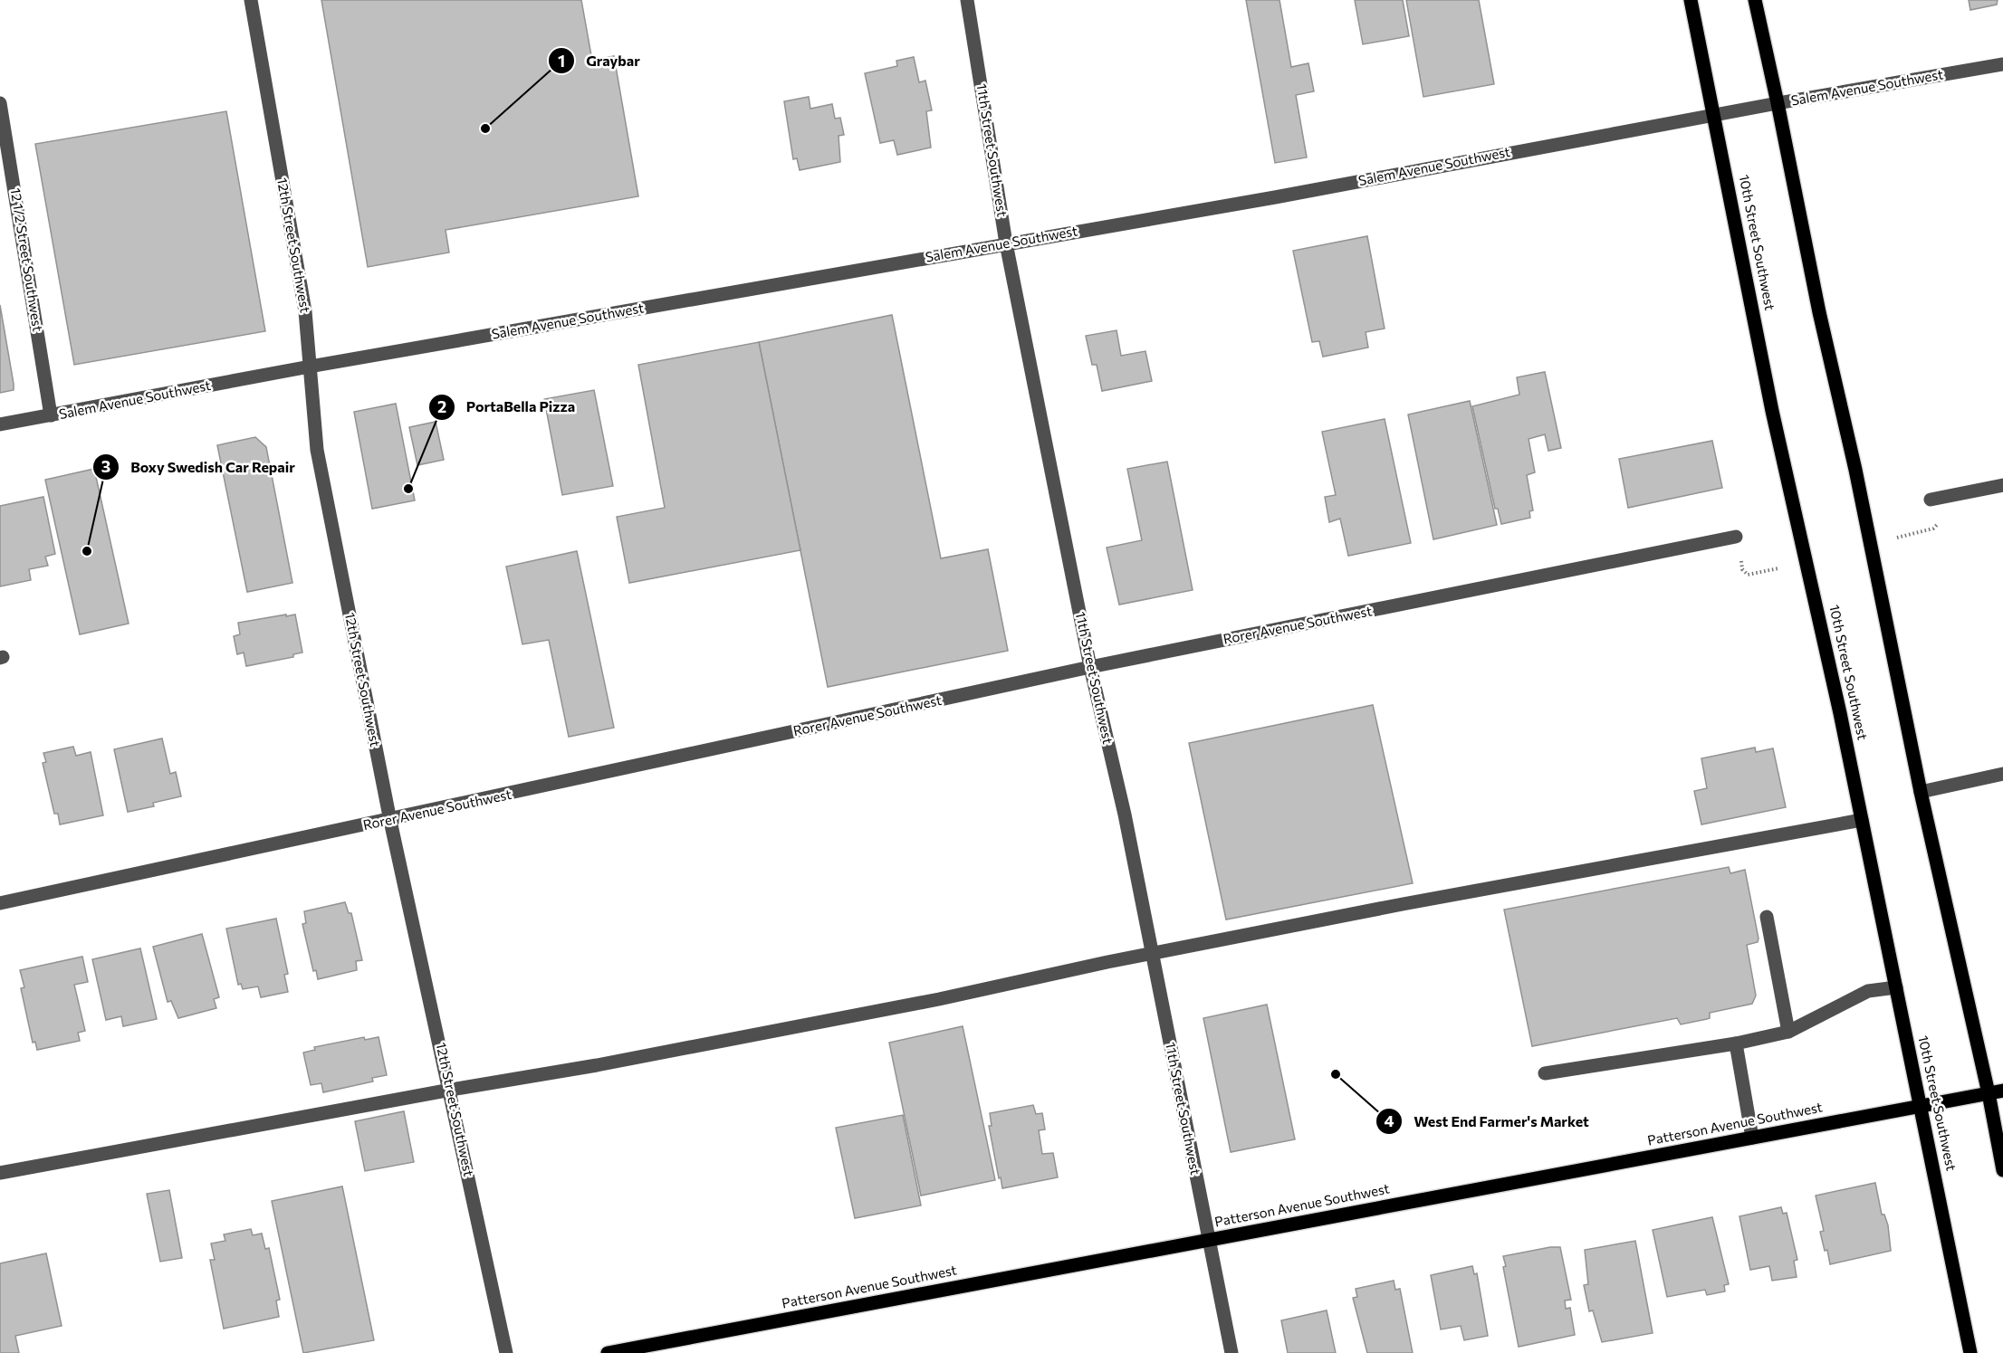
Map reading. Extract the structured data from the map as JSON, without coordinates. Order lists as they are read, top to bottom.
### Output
{
  "streets": {
    "main road": ["10th Street Southwest", "Patterson Avenue Southwest"],
    "street": [
      "Salem Avenue Southwest",
      "11th Street Southwest",
      "12th Street Southwest",
      "12 1/2 Street Southwest",
      "Rorer Avenue Southwest"
    ]
  },
  "crossings": [
    ["Salem Avenue Southwest", "11th Street Southwest"],
    ["Salem Avenue Southwest", "10th Street Southwest"],
    ["Salem Avenue Southwest", "12th Street Southwest"],
    ["Salem Avenue Southwest", "12 1/2 Street Southwest"],
    ["11th Street Southwest", "Rorer Avenue Southwest"],
    ["11th Street Southwest", "Patterson Avenue Southwest"],
    ["10th Street Southwest", "Patterson Avenue Southwest"],
    ["12th Street Southwest", "Rorer Avenue Southwest"]
  ],
  "places": [
    "Graybar",
    "PortaBella Pizza",
    "Boxy Swedish Car Repair",
    "West End Farmer's Market"
  ]
}
